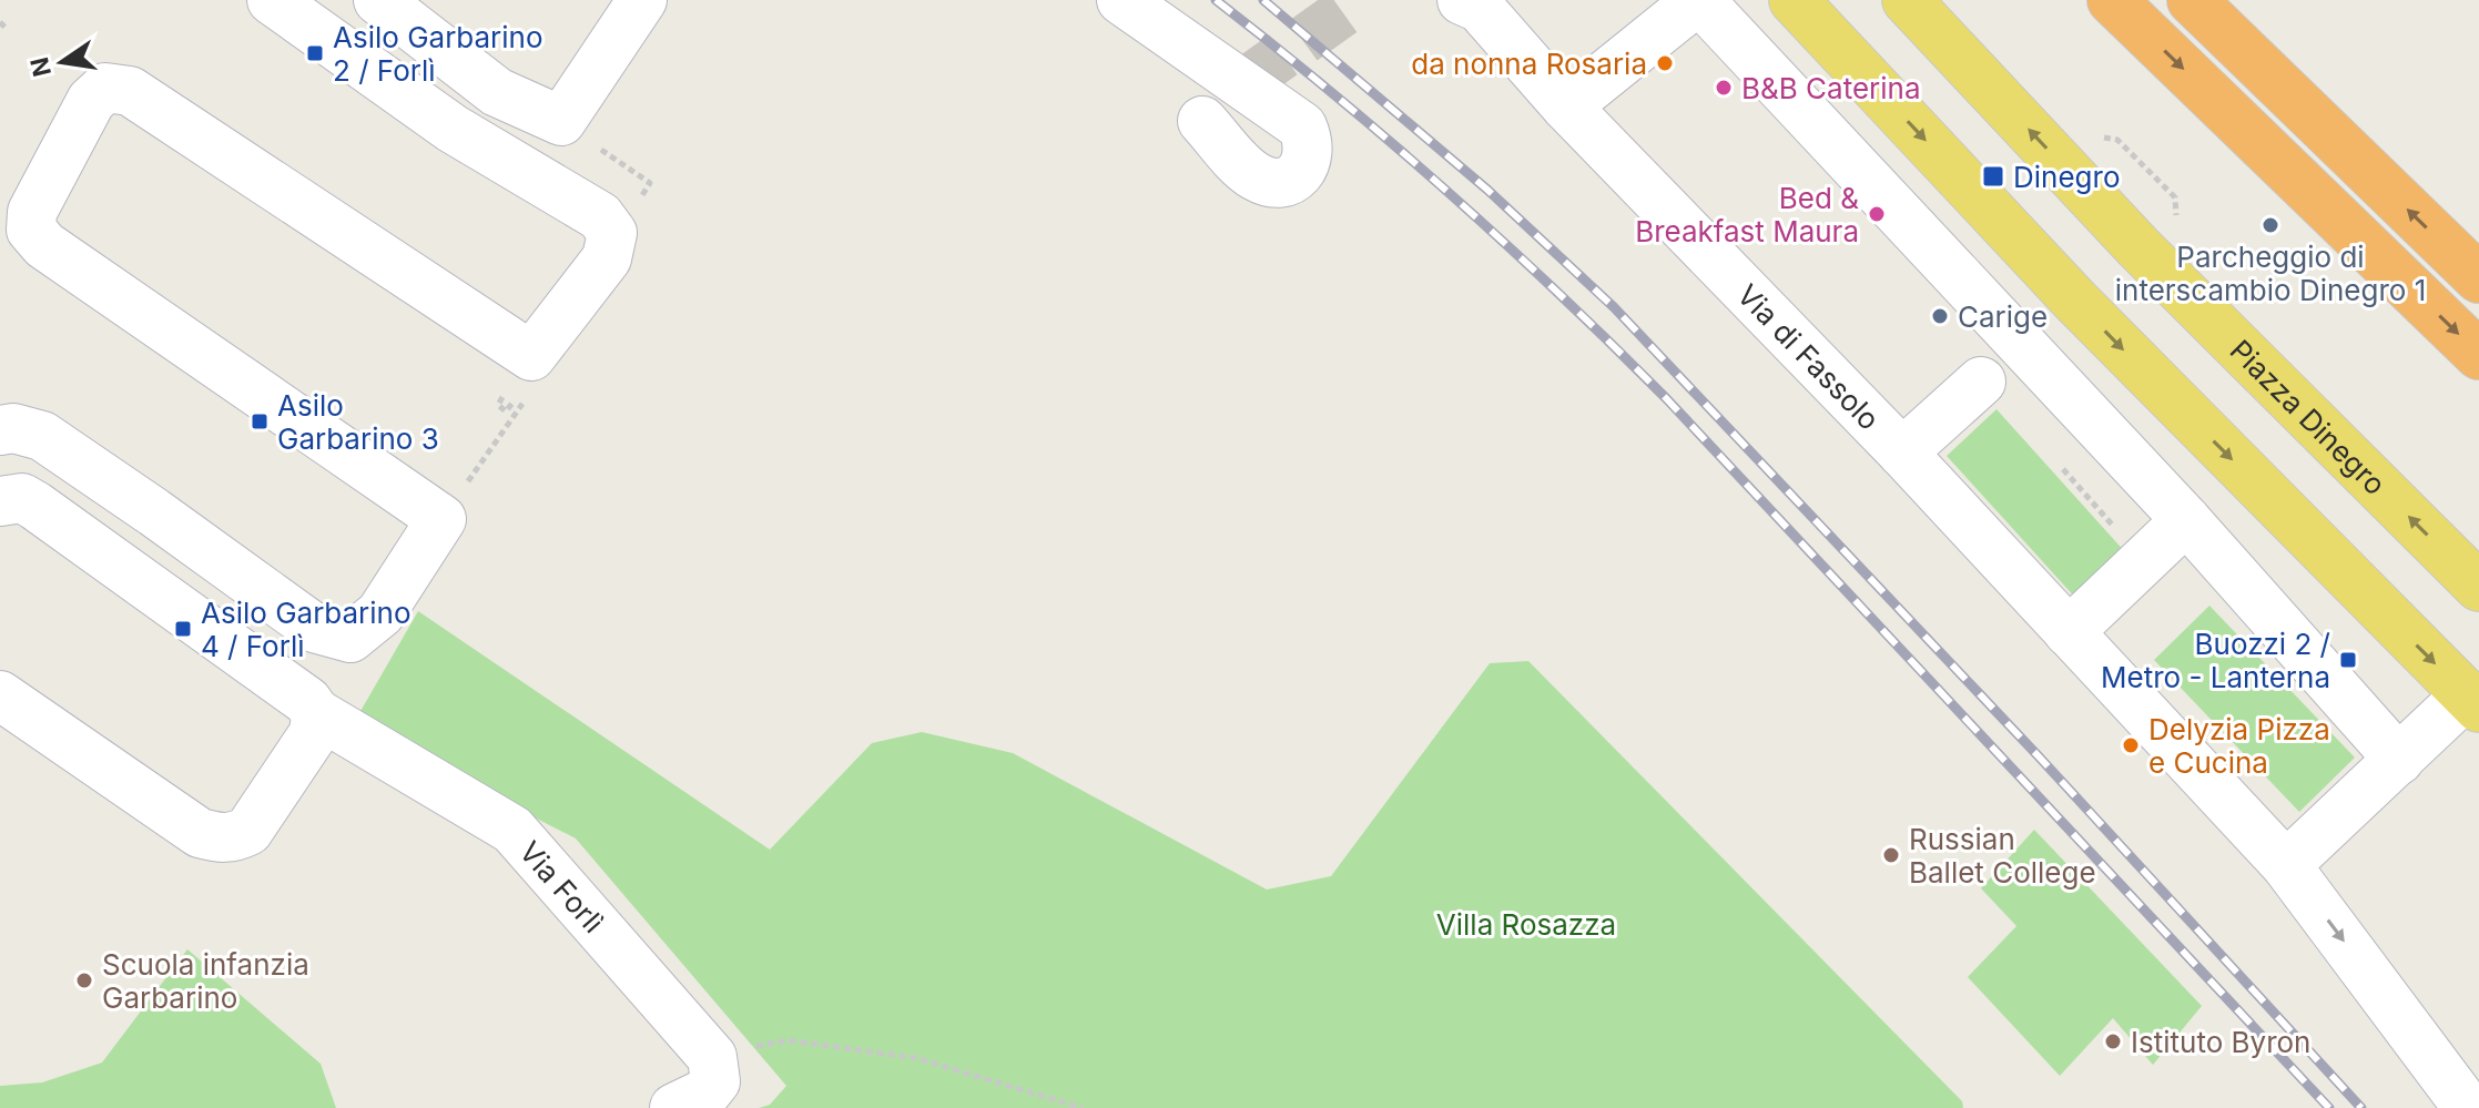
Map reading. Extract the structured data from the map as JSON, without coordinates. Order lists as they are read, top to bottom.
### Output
{
  "streets": {
    "main road": ["Piazza Dinegro"],
    "street": ["Via di Fassolo", "Via Forlì"]
  },
  "parks": ["Villa Rosazza"],
  "places": {
    "transit": [
      "Asilo Garbarino 2 / Forlì",
      "Dinegro",
      "Asilo Garbarino 3",
      "Asilo Garbarino 4 / Forlì",
      "Buozzi 2 / Metro - Lanterna"
    ],
    "other": [
      "da nonna Rosaria",
      "B&B Caterina",
      "Bed & Breakfast Maura",
      "Parcheggio di interscambio Dinegro 1",
      "Carige",
      "Delyzia Pizza e Cucina",
      "Russian Ballet College",
      "Scuola infanzia Garbarino",
      "Istituto Byron"
    ]
  },
  "north": "left"
}
